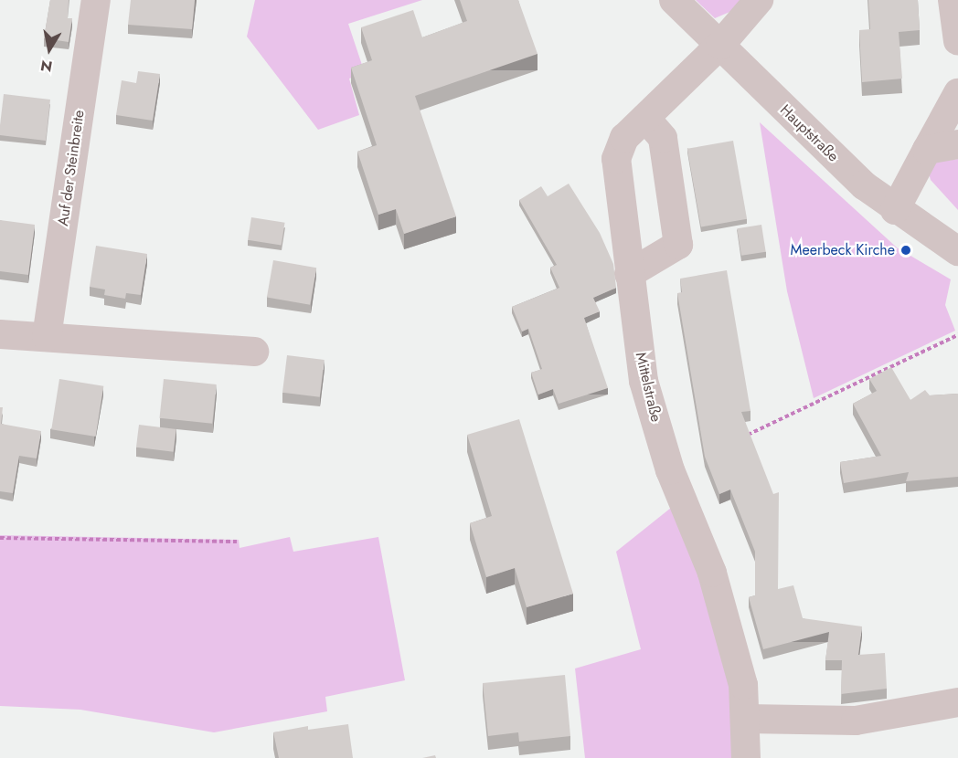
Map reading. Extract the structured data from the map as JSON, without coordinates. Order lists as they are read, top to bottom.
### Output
{
  "streets": {
    "street": ["Hauptstraße", "Auf der Steinbreite", "Mittelstraße"]
  },
  "crossings": [
    ["Hauptstraße", "Mittelstraße"]
  ],
  "places": ["Meerbeck Kirche"],
  "north": "bottom"
}
